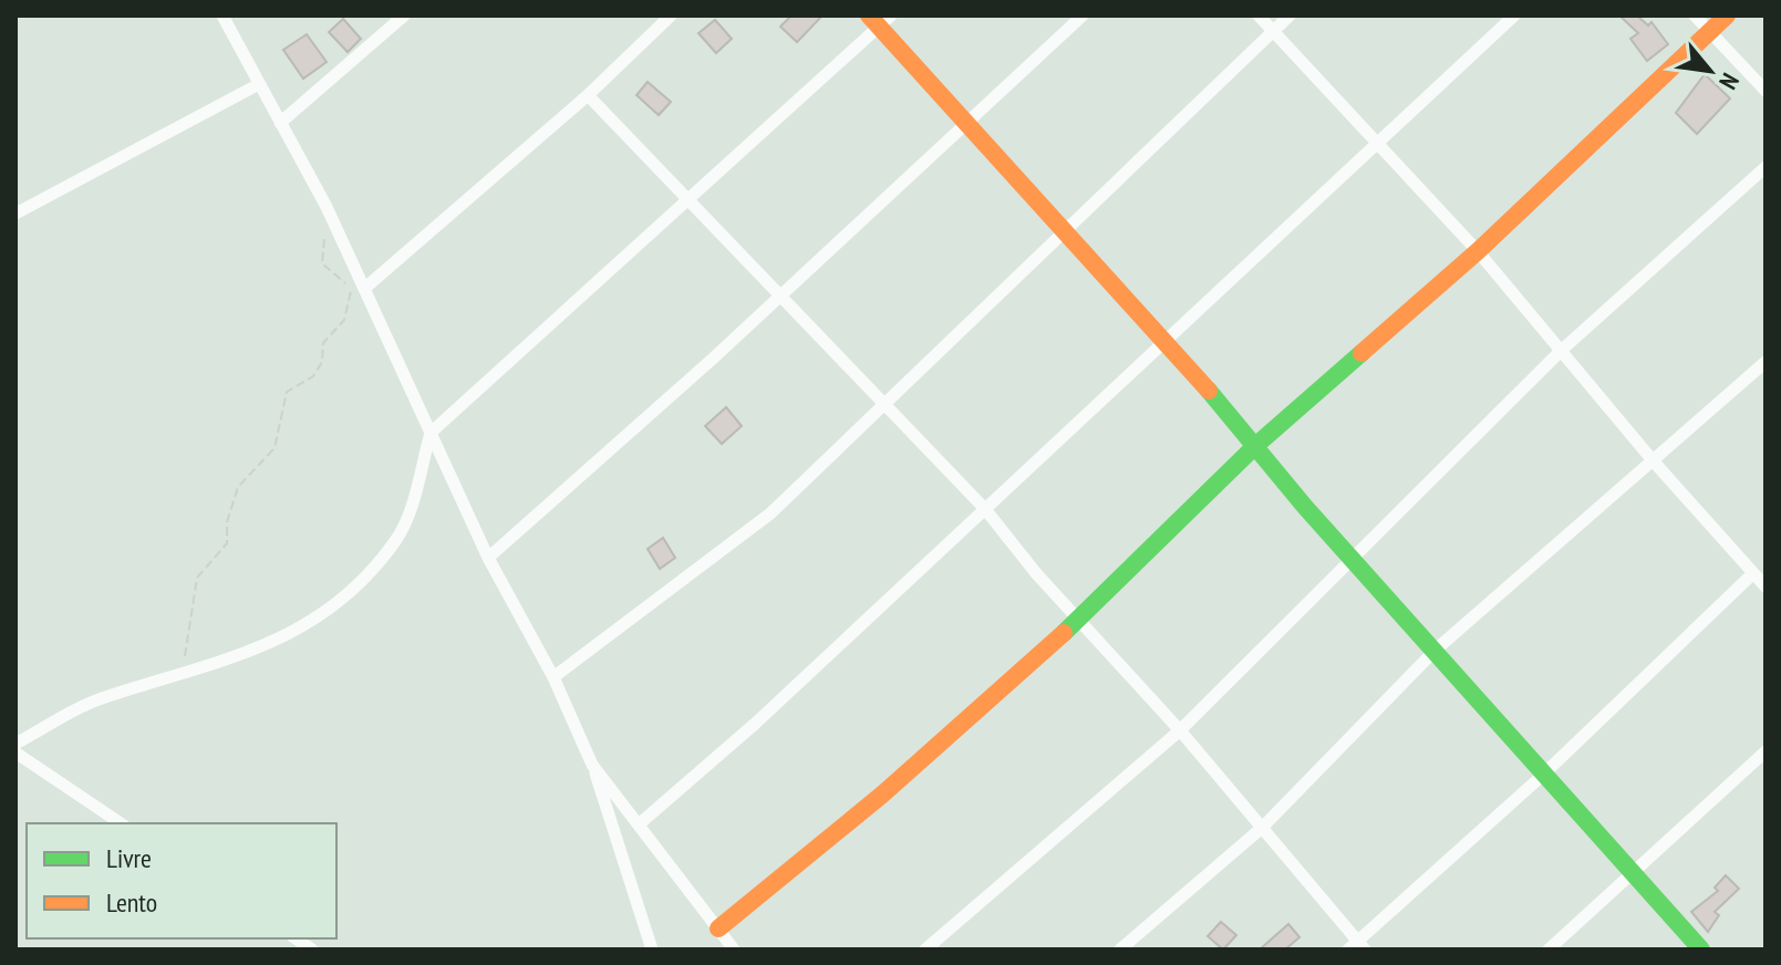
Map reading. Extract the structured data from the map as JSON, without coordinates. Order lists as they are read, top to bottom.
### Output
{
  "legend": ["Livre", "Lento"],
  "north": "bottom right"
}
